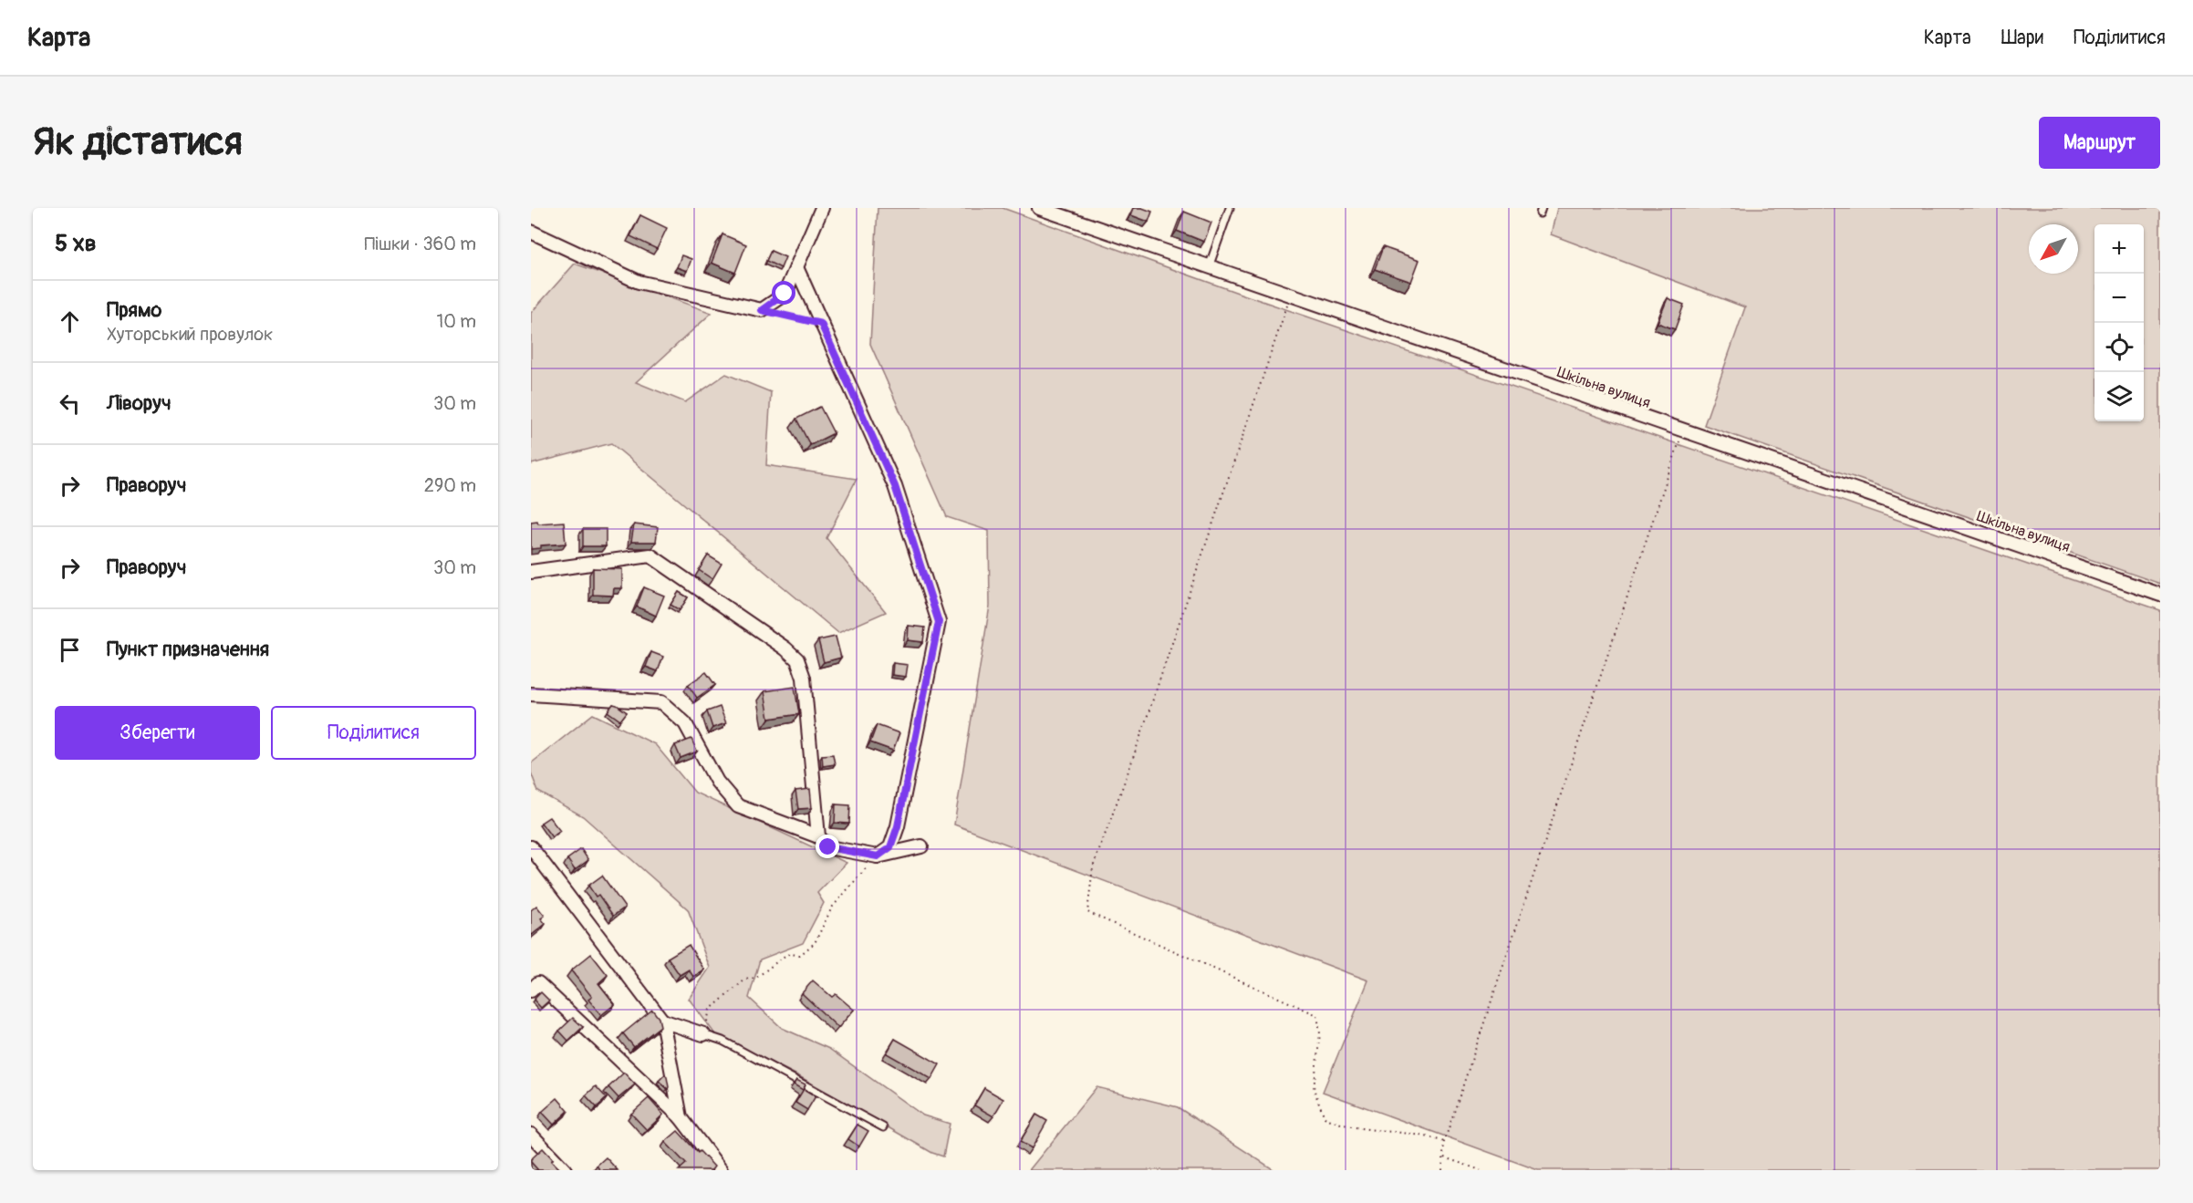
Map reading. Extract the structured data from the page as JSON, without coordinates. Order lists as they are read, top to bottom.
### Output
{
  "streets": {
    "street": ["Шкільна вулиця"]
  },
  "north": "bottom left",
  "page": {
    "header": "Карта",
    "nav": ["Карта", "Шари", "Поділитися"],
    "buttons": [
      "Маршрут",
      ["Зберегти", "Поділитися"]
    ],
    "title": "Як дістатися",
    "heading": ["5 хв", "Пішки · 360 m"],
    "map_buttons": ["+", "−"],
    "list": [
      ["Прямо", "Хуторський провулок", "10 m"],
      ["Ліворуч", "30 m"],
      ["Праворуч", "290 m"],
      ["Праворуч", "30 m"],
      "Пункт призначення"
    ]
  }
}
